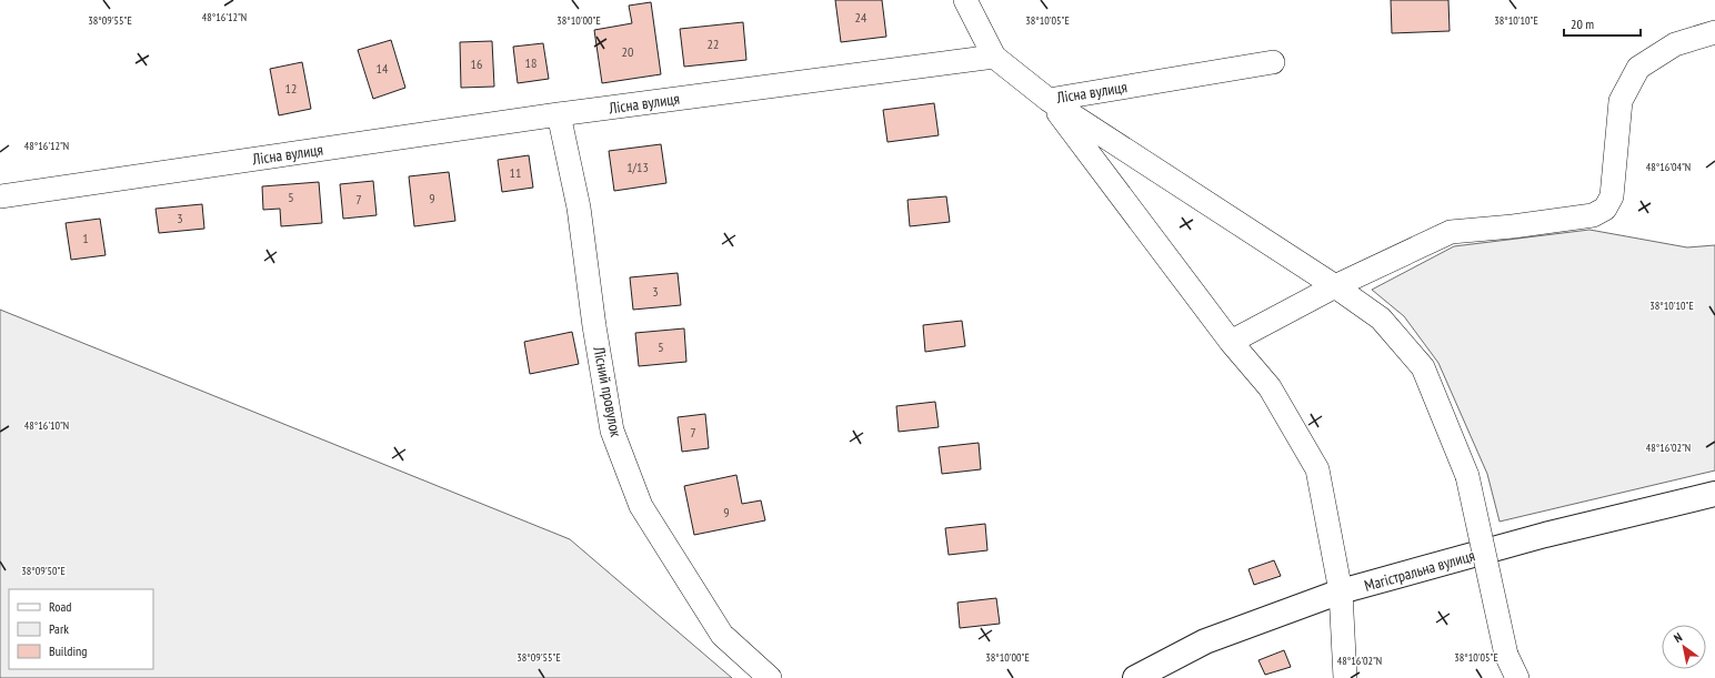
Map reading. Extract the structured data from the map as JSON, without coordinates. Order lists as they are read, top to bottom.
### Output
{
  "streets": {
    "main road": ["Магістральна вулиця"],
    "street": ["Лісна вулиця", "Лісний провулок"]
  },
  "crossings": [
    ["Лісна вулиця", "Лісний провулок"]
  ],
  "house_numbers": [
    "24",
    "22",
    "20",
    "18",
    "16",
    "14",
    "12",
    "1/13",
    "11",
    "5",
    "9",
    "7",
    "3",
    "1",
    "3",
    "5",
    "7",
    "9"
  ],
  "legend": ["Road", "Park", "Building"],
  "scale_bar": "20 m",
  "north": "top left",
  "coordinates": [
    "48°16'12\"N",
    "38°09'55\"E",
    "38°10'00\"E",
    "38°10'05\"E",
    "38°10'10\"E",
    "48°16'04\"N",
    "48°16'10\"N",
    "48°16'02\"N",
    "38°09'50\"E"
  ]
}
